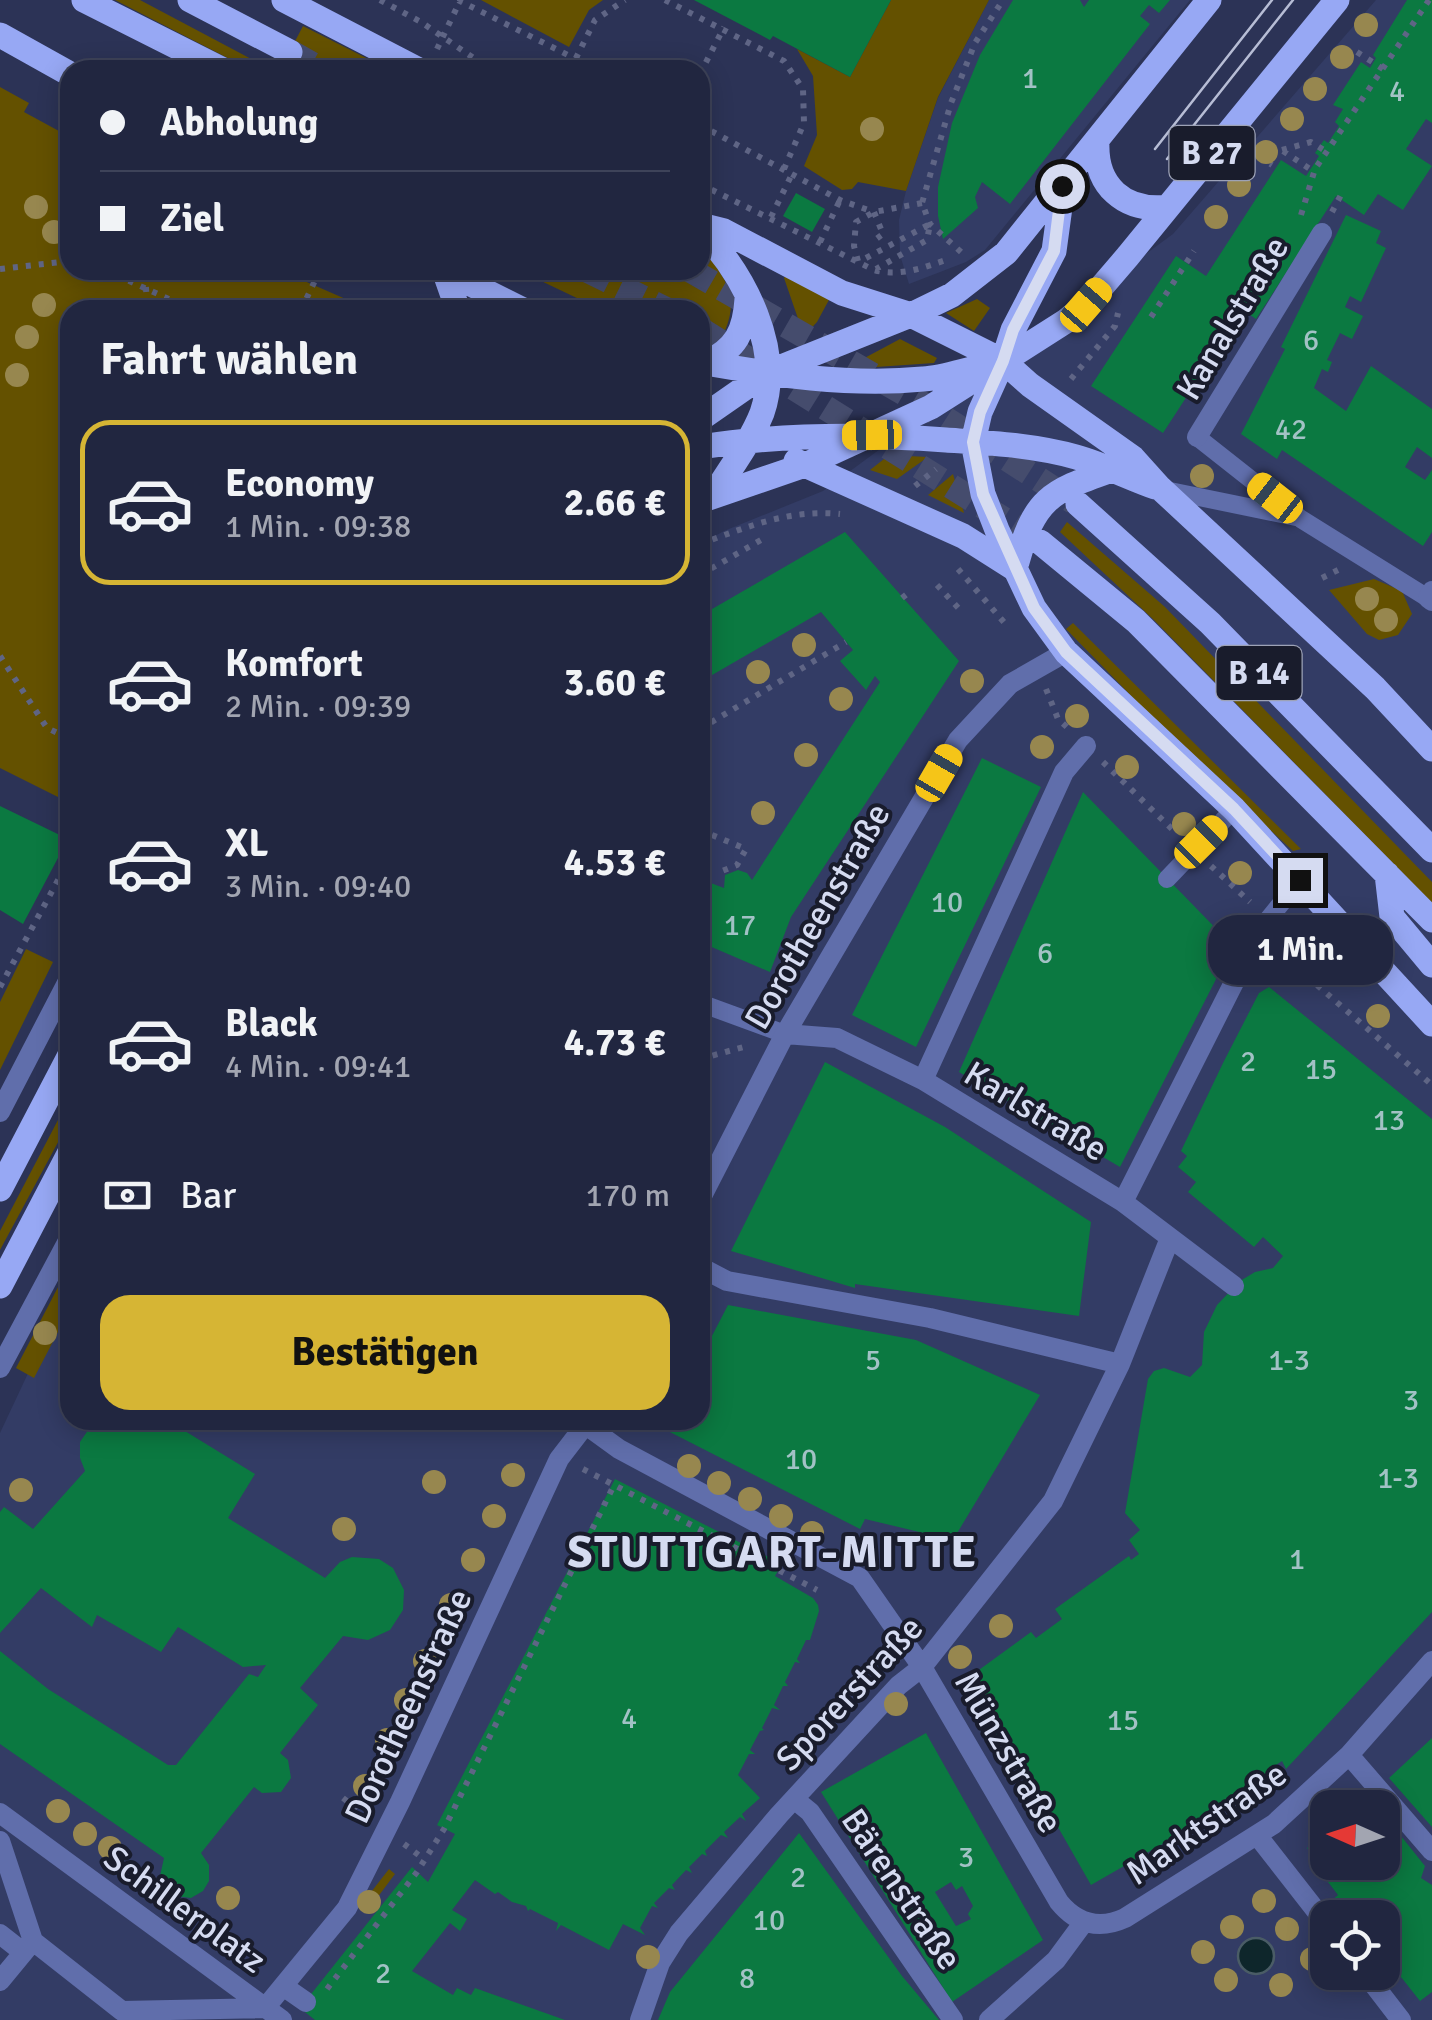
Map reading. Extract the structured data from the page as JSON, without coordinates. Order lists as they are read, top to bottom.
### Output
{
  "streets": {
    "main road": ["B 27", "B 14"],
    "street": [
      "Kanalstraße",
      "Dorotheenstraße",
      "Karlstraße",
      "Sporerstraße",
      "Münzstraße",
      "Marktstraße",
      "Bärenstraße",
      "Schillerplatz"
    ]
  },
  "crossings": [
    ["B 27", "B 14"],
    ["Dorotheenstraße", "Karlstraße"],
    ["Dorotheenstraße", "Schillerplatz"],
    ["Karlstraße", "Sporerstraße"],
    ["Sporerstraße", "Münzstraße"],
    ["Sporerstraße", "Bärenstraße"],
    ["Münzstraße", "Marktstraße"]
  ],
  "districts": ["STUTTGART-MITTE"],
  "house_numbers": [
    "1",
    "4",
    "6",
    "42",
    "10",
    "17",
    "6",
    "2",
    "15",
    "13",
    "5",
    "1-3",
    "3",
    "10",
    "1-3",
    "1",
    "4",
    "15",
    "3",
    "2",
    "10",
    "2",
    "8"
  ],
  "north": "left",
  "page": {
    "banner": ["Abholung", "Ziel"],
    "heading": "Fahrt wählen",
    "list": [
      {
        "name": "Economy",
        "note": "1 Min. · 09:38",
        "value": "2.66 €"
      },
      {
        "name": "Komfort",
        "note": "2 Min. · 09:39",
        "value": "3.60 €"
      },
      {
        "name": "XL",
        "note": "3 Min. · 09:40",
        "value": "4.53 €"
      },
      {
        "name": "Black",
        "note": "4 Min. · 09:41",
        "value": "4.73 €"
      }
    ],
    "bubble": "1 Min.",
    "pay": ["Bar", "170 m"],
    "buttons": "Bestätigen"
  }
}
